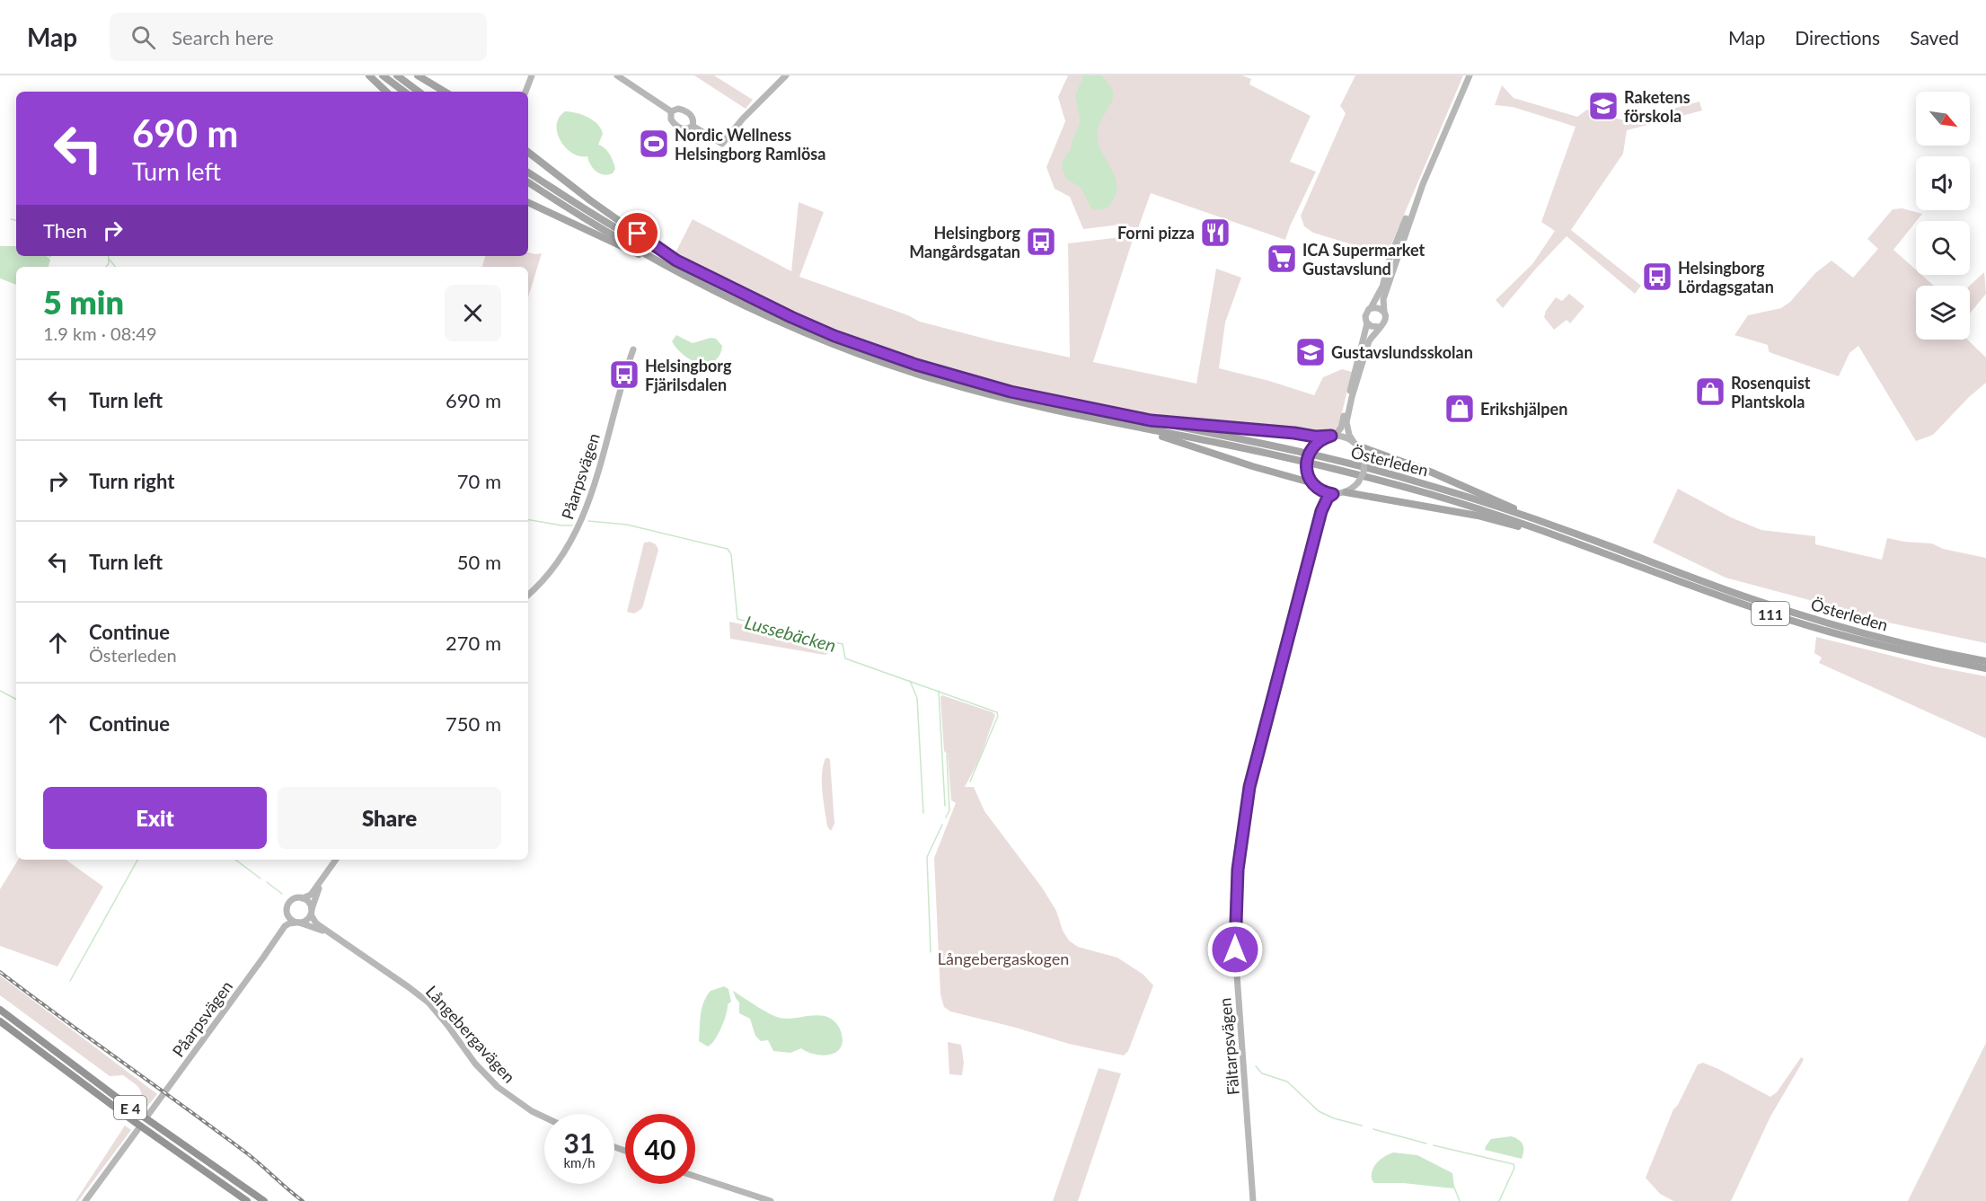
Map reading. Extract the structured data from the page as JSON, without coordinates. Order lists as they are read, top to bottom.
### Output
{
  "streets": {
    "highway": ["E 4"],
    "main road": ["Österleden", "111"],
    "street": ["Påarpsvägen", "Långebergavägen", "Fältarpsvägen"]
  },
  "crossings": [
    ["Påarpsvägen", "Långebergavägen"]
  ],
  "water": ["Lussebäcken"],
  "parks": ["Långebergaskogen"],
  "places": {
    "school or university": ["Raketens förskola", "Gustavslundsskolan"],
    "sports": ["Nordic Wellness Helsingborg Ramlösa"],
    "restaurant": ["Forni pizza"],
    "bus stop": ["Helsingborg Mangårdsgatan", "Helsingborg Lördagsgatan", "Helsingborg Fjärilsdalen"],
    "supermarket": ["ICA Supermarket Gustavslund"],
    "shop": ["Rosenquist Plantskola", "Erikshjälpen"]
  },
  "north": "bottom right",
  "page": {
    "header": "Map",
    "search": "Search here",
    "nav": ["Map", "Directions", "Saved"],
    "turn": ["690 m", "Turn left"],
    "then": "Then",
    "heading": ["5 min", "1.9 km · 08:49"],
    "list": [
      {
        "name": "Turn left",
        "value": "690 m"
      },
      {
        "name": "Turn right",
        "value": "70 m"
      },
      {
        "name": "Turn left",
        "value": "50 m"
      },
      {
        "name": "Continue",
        "note": "Österleden",
        "value": "270 m"
      },
      {
        "name": "Continue",
        "value": "750 m"
      }
    ],
    "buttons": ["Exit", "Share"],
    "speed": "31 km/h",
    "limit": "40"
  }
}
